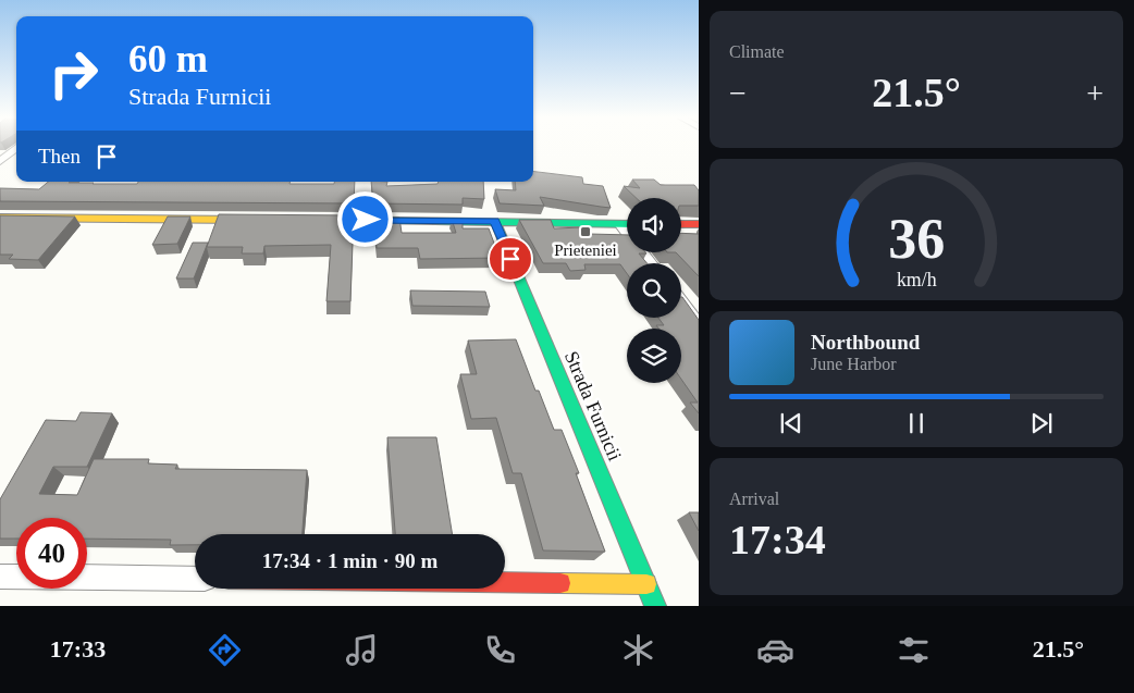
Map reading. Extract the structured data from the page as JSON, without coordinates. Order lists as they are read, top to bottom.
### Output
{
  "streets": {
    "street": ["Strada Furnicii"]
  },
  "places": {
    "transit": ["Prieteniei"]
  },
  "page": {
    "tile": [
      "Climate",
      ["Arrival", "17:34"]
    ],
    "turn": ["60 m", "Strada Furnicii"],
    "heat": ["−", "21.5°", "+"],
    "then": "Then",
    "song": ["Northbound", "June Harbor"],
    "limit": "40",
    "trip": "17:34 · 1 min · 90 m",
    "tabs": ["17:33", "21.5°"],
    "gauge": ["36", "km/h"]
  }
}
